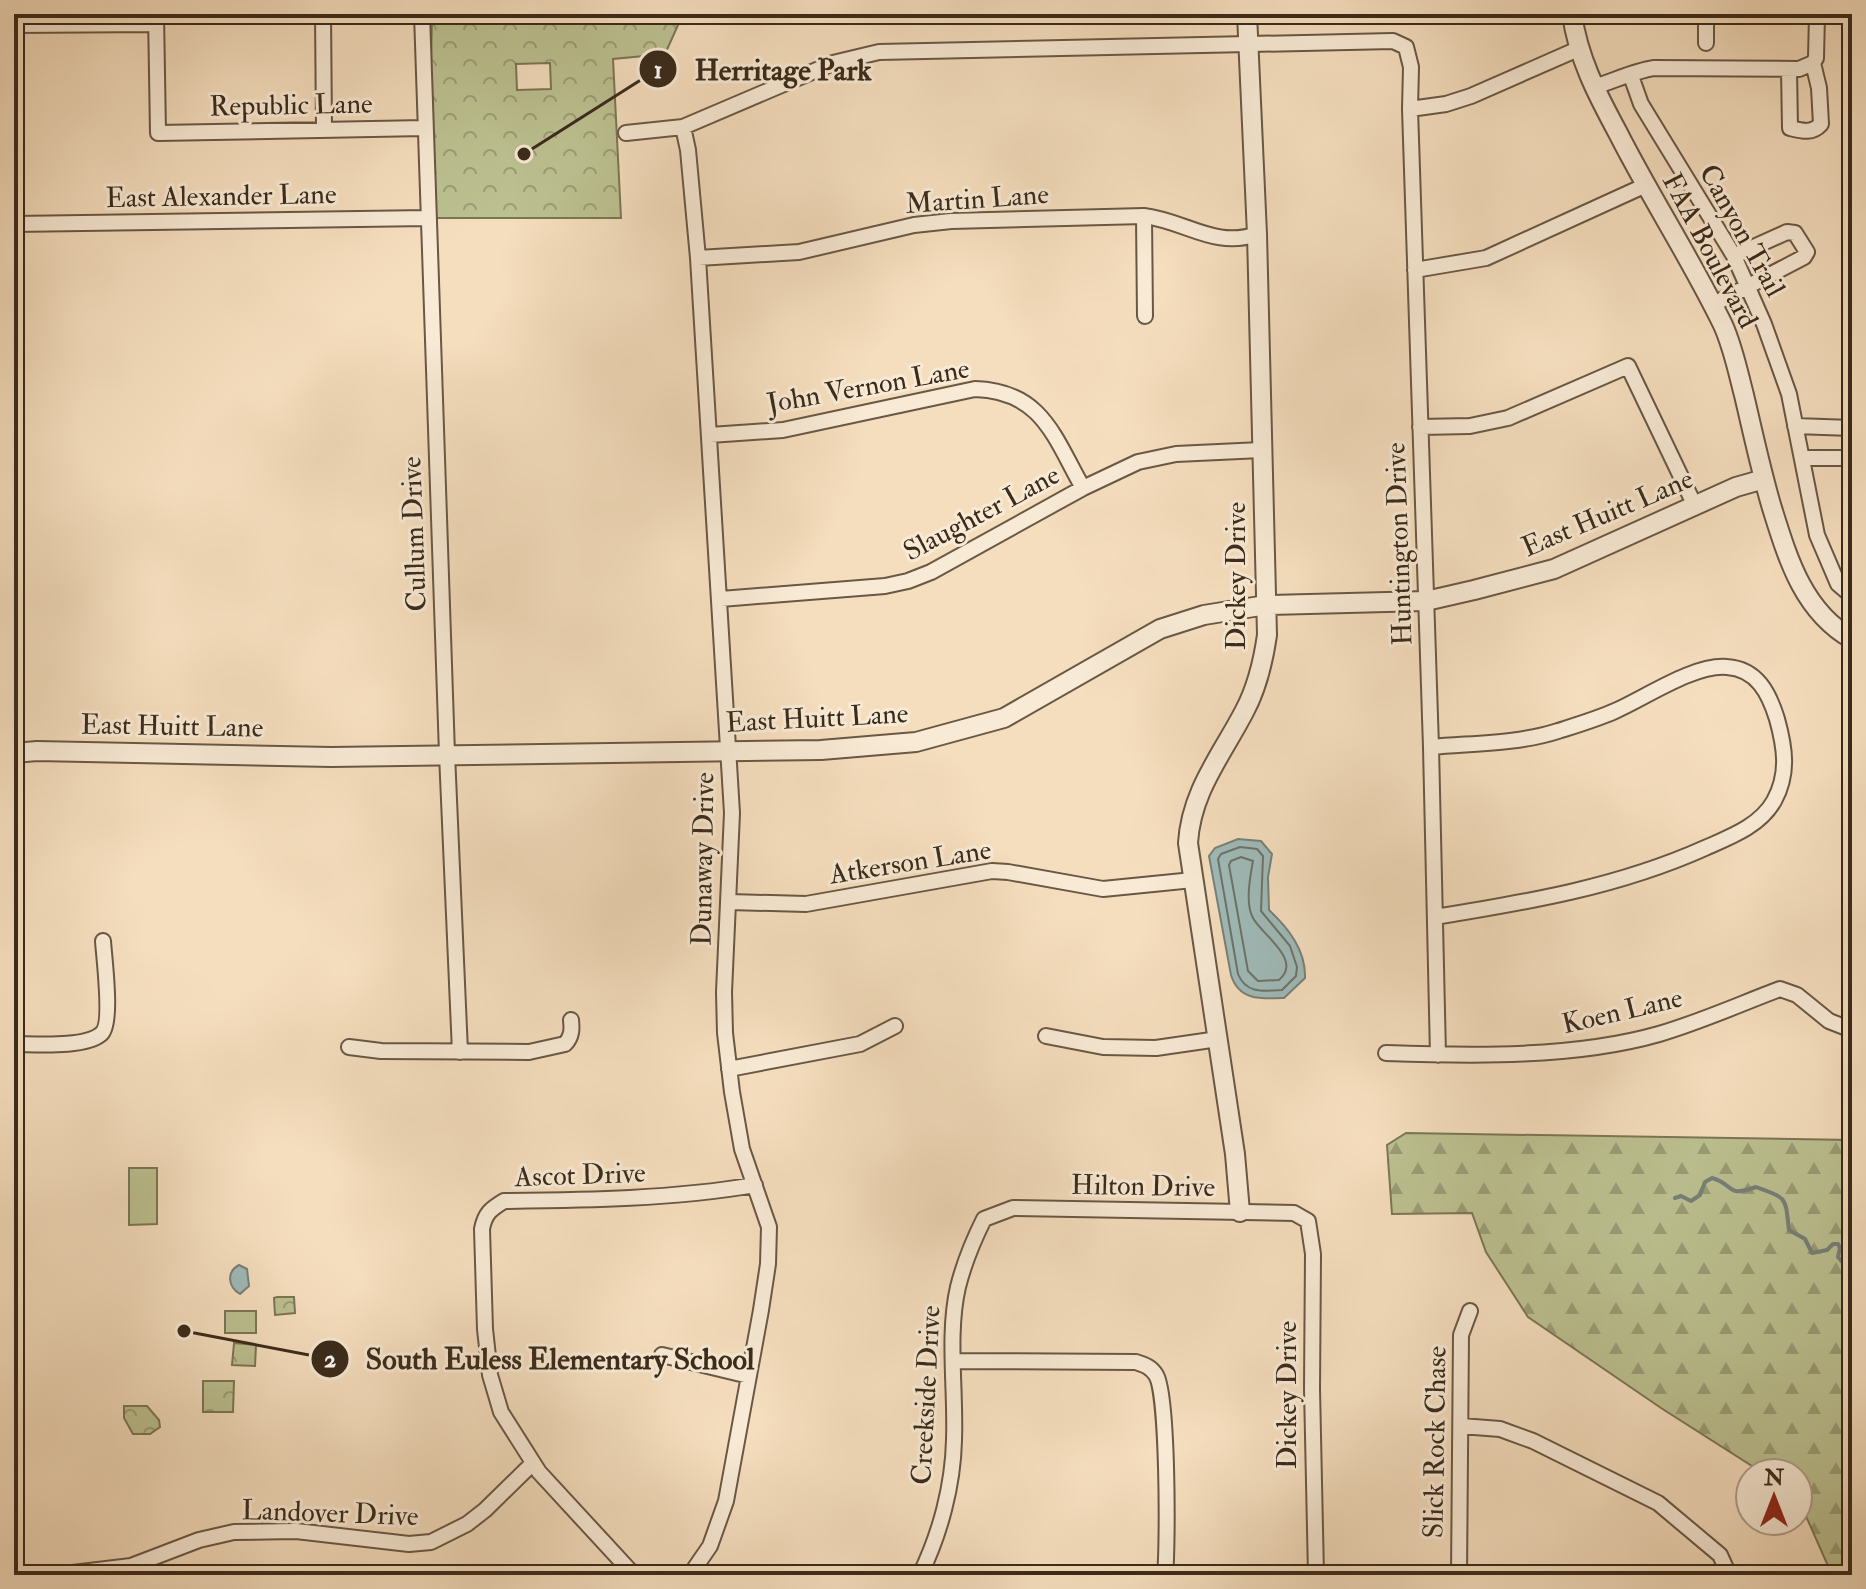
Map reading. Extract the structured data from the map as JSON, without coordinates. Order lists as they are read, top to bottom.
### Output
{
  "streets": {
    "street": [
      "Republic Lane",
      "East Alexander Lane",
      "Martin Lane",
      "Canyon Trail",
      "FAA Boulevard",
      "John Vernon Lane",
      "Slaughter Lane",
      "East Huitt Lane",
      "Cullum Drive",
      "Huntington Drive",
      "Dickey Drive",
      "Dunaway Drive",
      "Atkerson Lane",
      "Koen Lane",
      "Ascot Drive",
      "Hilton Drive",
      "Creekside Drive",
      "Slick Rock Chase",
      "Landover Drive"
    ]
  },
  "crossings": [
    ["Republic Lane", "Cullum Drive"],
    ["East Alexander Lane", "Cullum Drive"],
    ["Martin Lane", "Dickey Drive"],
    ["Martin Lane", "Dunaway Drive"],
    ["FAA Boulevard", "East Huitt Lane"],
    ["John Vernon Lane", "Slaughter Lane"],
    ["John Vernon Lane", "Dunaway Drive"],
    ["Slaughter Lane", "Dickey Drive"],
    ["Slaughter Lane", "Dunaway Drive"],
    ["East Huitt Lane", "Cullum Drive"],
    ["East Huitt Lane", "Huntington Drive"],
    ["East Huitt Lane", "Dickey Drive"],
    ["East Huitt Lane", "Dunaway Drive"],
    ["Huntington Drive", "Dickey Drive"],
    ["Huntington Drive", "Koen Lane"],
    ["Dickey Drive", "Atkerson Lane"],
    ["Dickey Drive", "Hilton Drive"],
    ["Dunaway Drive", "Atkerson Lane"],
    ["Dunaway Drive", "Ascot Drive"],
    ["Ascot Drive", "Landover Drive"],
    ["Hilton Drive", "Creekside Drive"]
  ],
  "places": ["Herritage Park", "South Euless Elementary School"],
  "north": "top"
}
